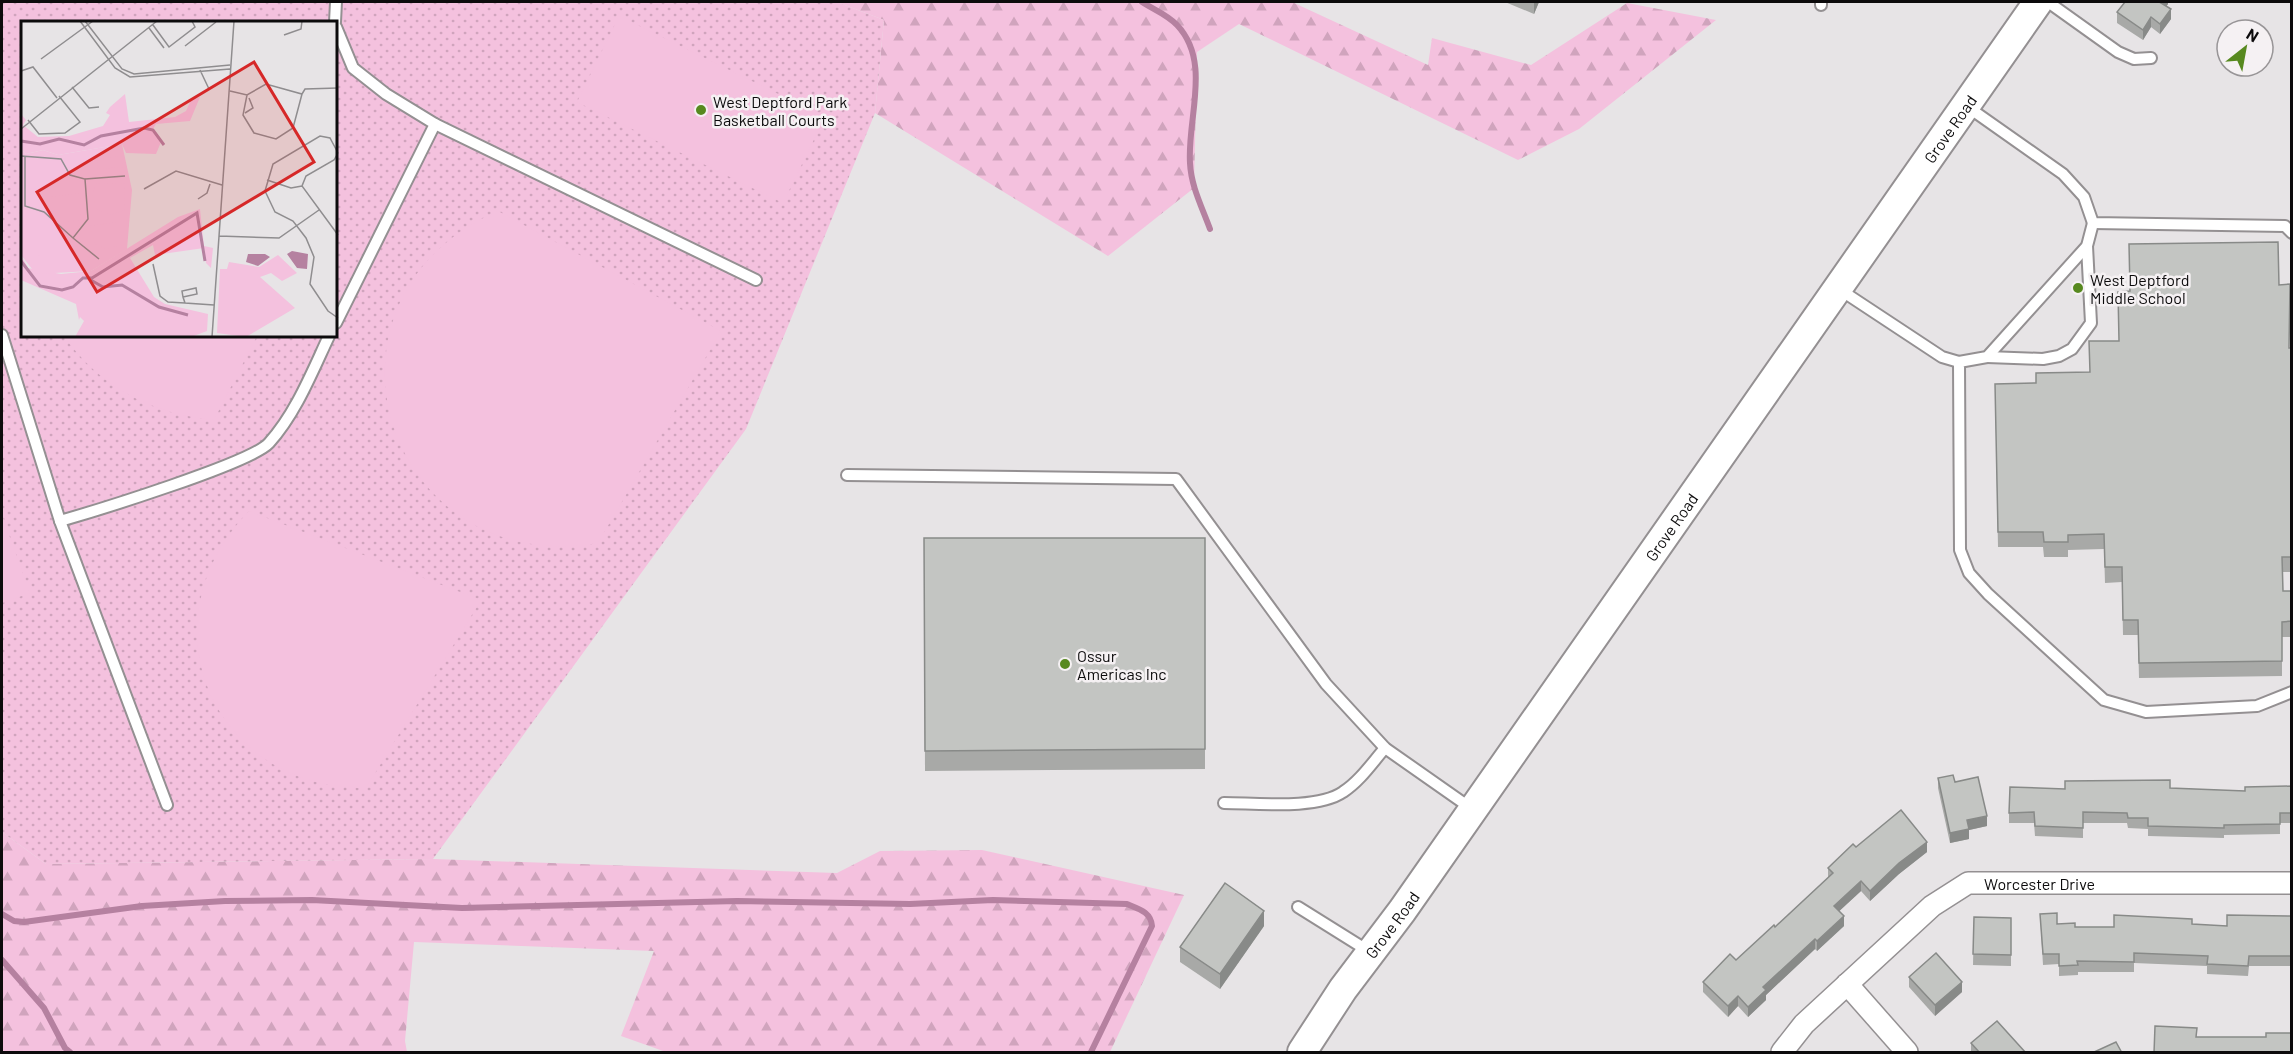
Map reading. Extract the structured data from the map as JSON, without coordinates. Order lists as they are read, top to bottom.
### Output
{
  "streets": {
    "main road": ["Grove Road"],
    "street": ["Worcester Drive"]
  },
  "places": ["West Deptford Park Basketball Courts", "West Deptford Middle School", "Ossur Americas Inc"],
  "north": "top right"
}
